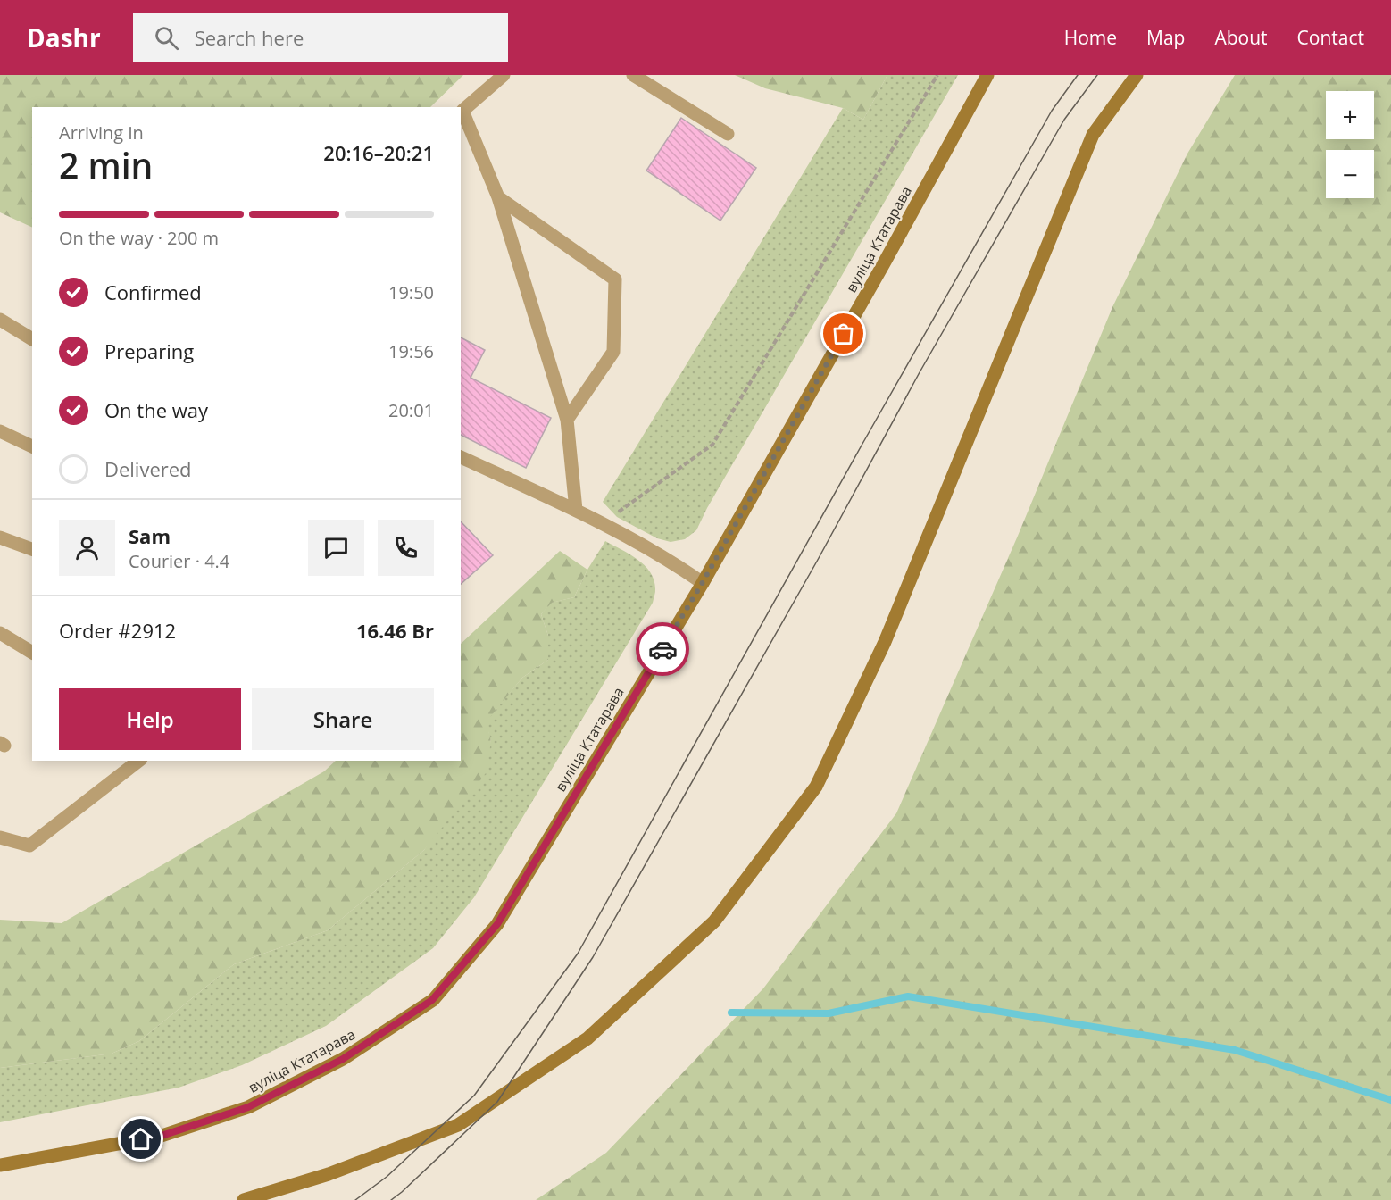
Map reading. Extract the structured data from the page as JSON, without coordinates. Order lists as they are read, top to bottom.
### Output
{
  "streets": {
    "main road": ["вуліца Ктатарава"]
  },
  "page": {
    "header": "Dashr",
    "search": "Search here",
    "nav": [
      "Home",
      "Map",
      "About",
      "Contact"
    ],
    "map_buttons": ["+", "−"],
    "heading": ["2 min", "Arriving in", "20:16–20:21"],
    "panel": [
      "Sam",
      "Courier · 4.4",
      "Order #2912",
      "16.46 Br"
    ],
    "bar": "On the way · 200 m",
    "list": [
      ["Confirmed", "19:50"],
      ["Preparing", "19:56"],
      ["On the way", "20:01"],
      "Delivered"
    ],
    "buttons": ["Help", "Share"]
  }
}
